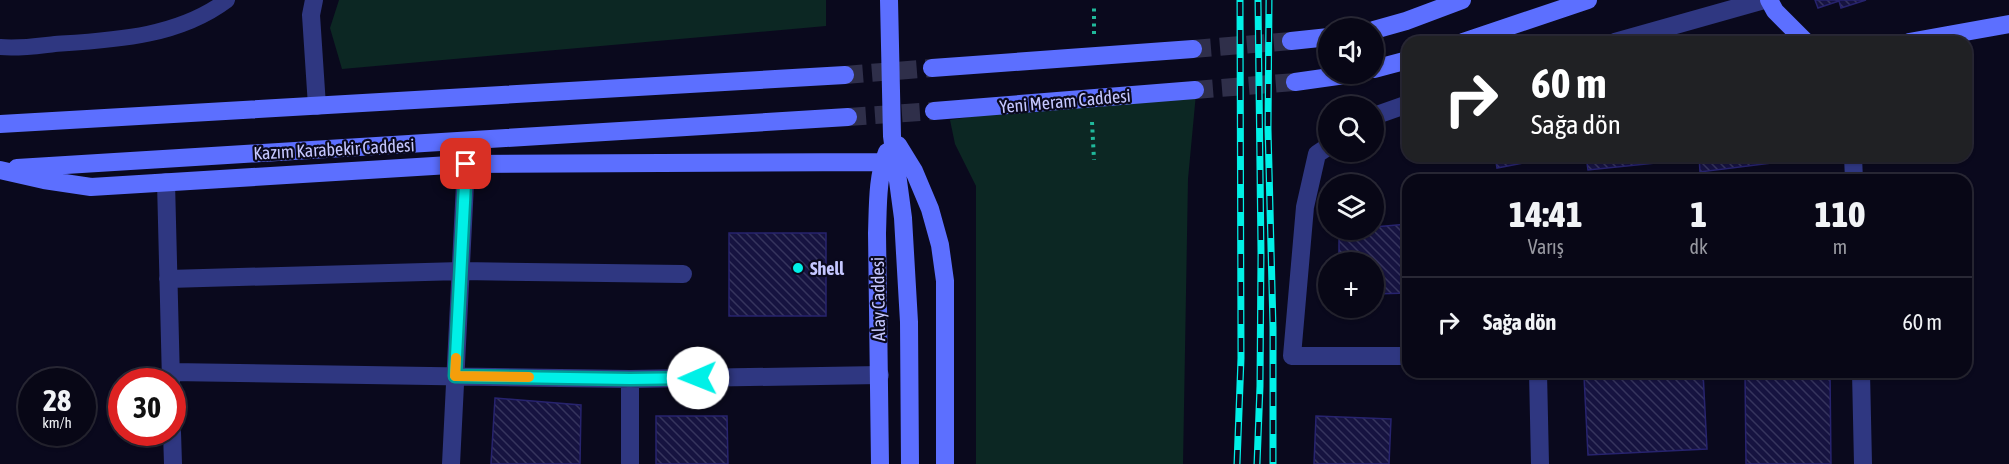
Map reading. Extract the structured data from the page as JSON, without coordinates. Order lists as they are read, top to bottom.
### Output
{
  "streets": {
    "main road": ["Yeni Meram Caddesi", "Kazım Karabekir Caddesi", "Alay Caddesi"]
  },
  "places": ["Shell"],
  "page": {
    "map_buttons": "+",
    "turn": ["60 m", "Sağa dön"],
    "eta": [
      "14:41",
      "Varış",
      "1",
      "dk",
      "110",
      "m"
    ],
    "list": [
      {
        "name": "Sağa dön",
        "value": "60 m"
      }
    ],
    "speed": "28 km/h",
    "limit": "30"
  }
}
